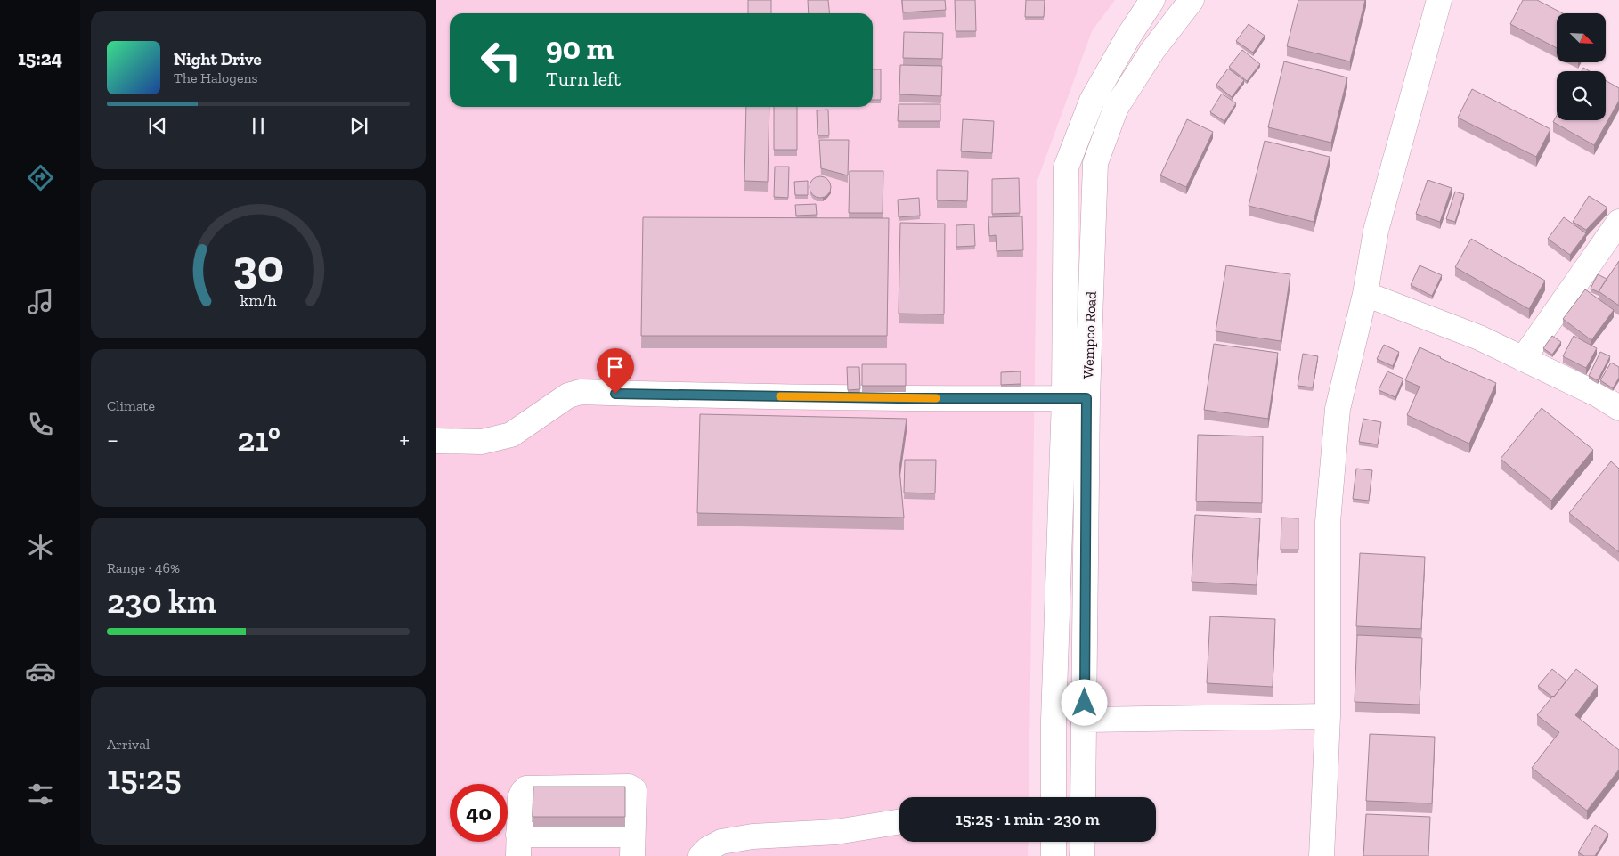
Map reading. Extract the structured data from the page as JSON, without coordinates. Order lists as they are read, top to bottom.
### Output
{
  "streets": {
    "street": ["Wempco Road"]
  },
  "north": "bottom right",
  "page": {
    "tabs": "15:24",
    "turn": ["90 m", "Turn left"],
    "song": ["Night Drive", "The Halogens"],
    "tile": [
      "Climate",
      ["Range · 46%", "230 km"],
      ["Arrival", "15:25"]
    ],
    "heat": ["−", "21°", "+"],
    "limit": "40",
    "trip": "15:25 · 1 min · 230 m",
    "gauge": ["30", "km/h"]
  }
}
